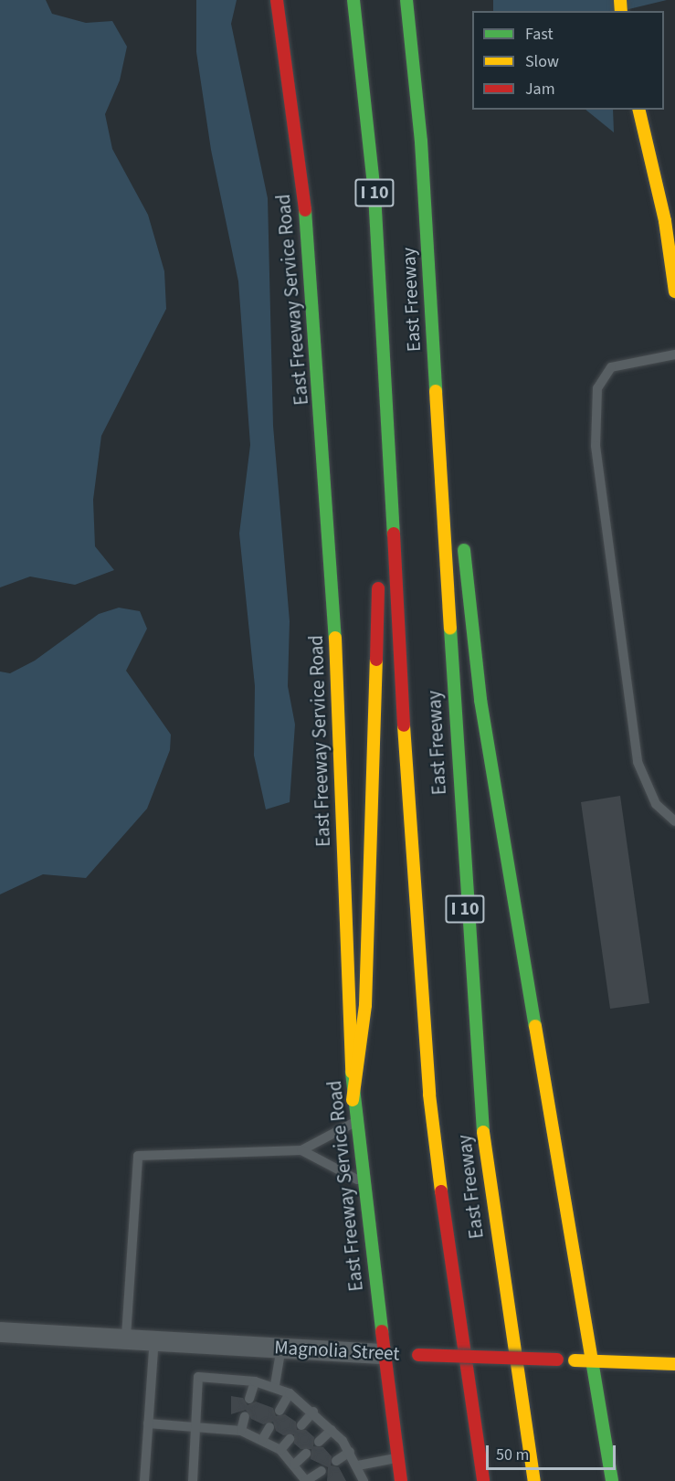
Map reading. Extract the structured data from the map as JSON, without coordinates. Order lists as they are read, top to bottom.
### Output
{
  "streets": {
    "main road": [
      "I 10",
      "East Freeway Service Road",
      "East Freeway",
      "Magnolia Street"
    ]
  },
  "crossings": [
    ["East Freeway Service Road", "Magnolia Street"]
  ],
  "legend": ["Fast", "Slow", "Jam"],
  "scale_bar": "50 m"
}
